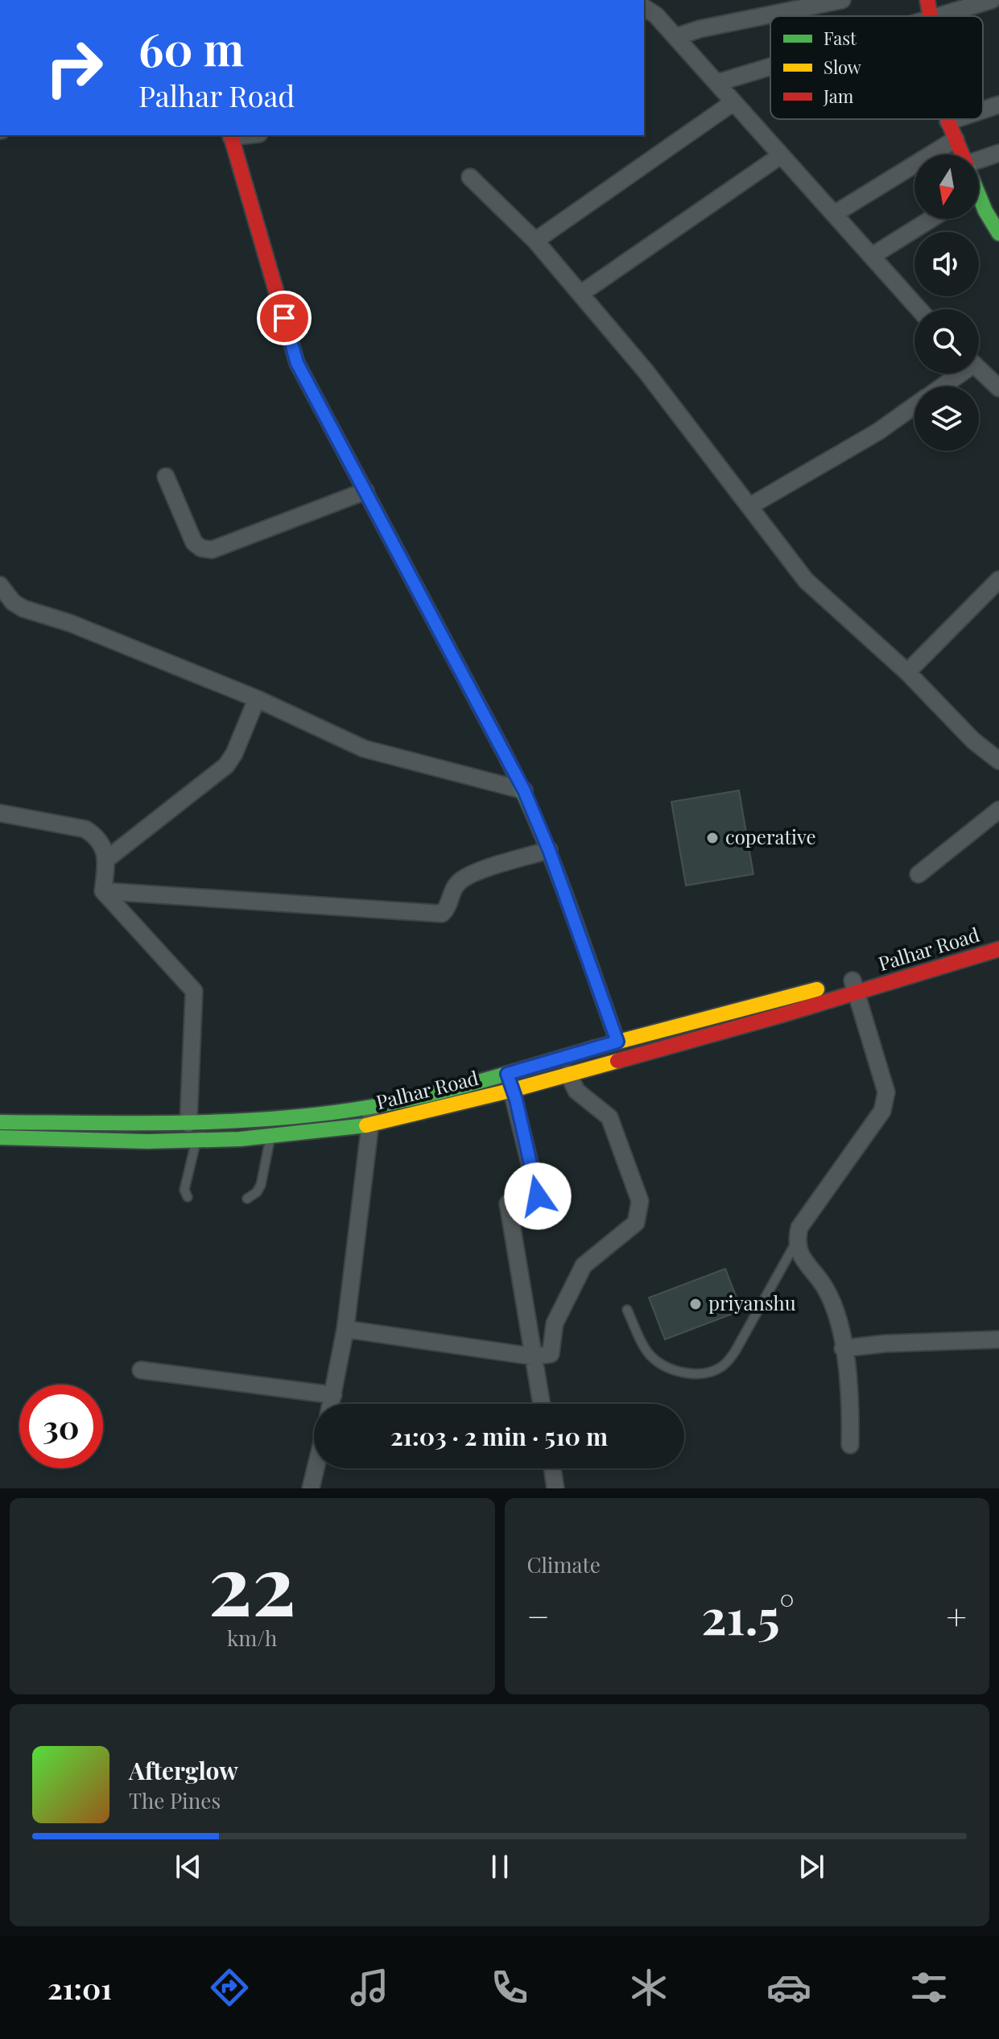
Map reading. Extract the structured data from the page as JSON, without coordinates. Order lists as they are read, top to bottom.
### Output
{
  "streets": {
    "main road": ["Palhar Road"]
  },
  "places": ["coperative", "priyanshu"],
  "legend": ["Fast", "Slow", "Jam"],
  "north": "bottom",
  "page": {
    "turn": ["60 m", "Palhar Road"],
    "limit": "30",
    "trip": "21:03 · 2 min · 510 m",
    "tile": [
      ["22", "km/h"],
      "Climate"
    ],
    "heat": ["−", "21.5°", "+"],
    "song": ["Afterglow", "The Pines"],
    "tabs": "21:01"
  }
}
